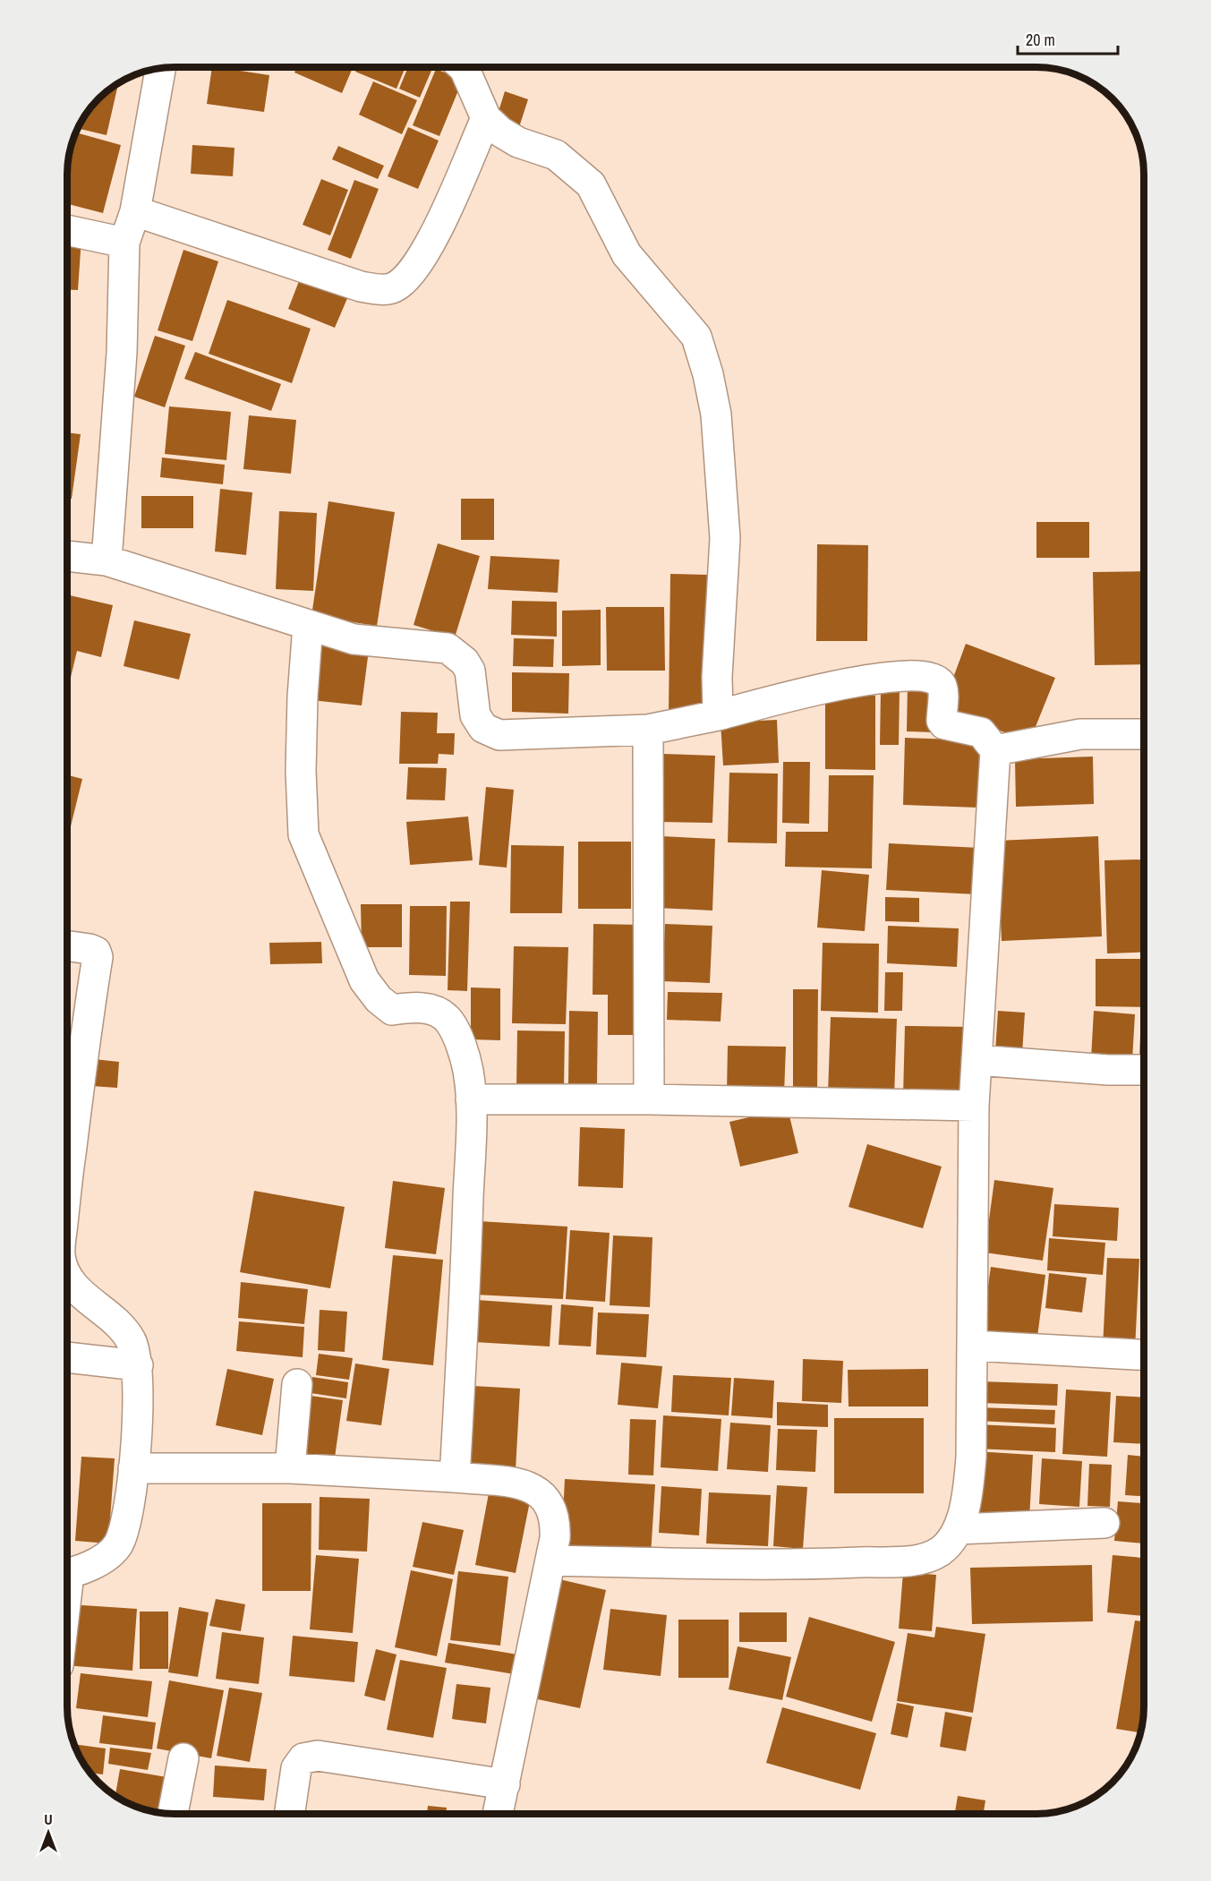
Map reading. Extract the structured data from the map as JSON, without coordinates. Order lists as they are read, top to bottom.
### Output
{
  "scale_bar": "20 m",
  "north": "top"
}
